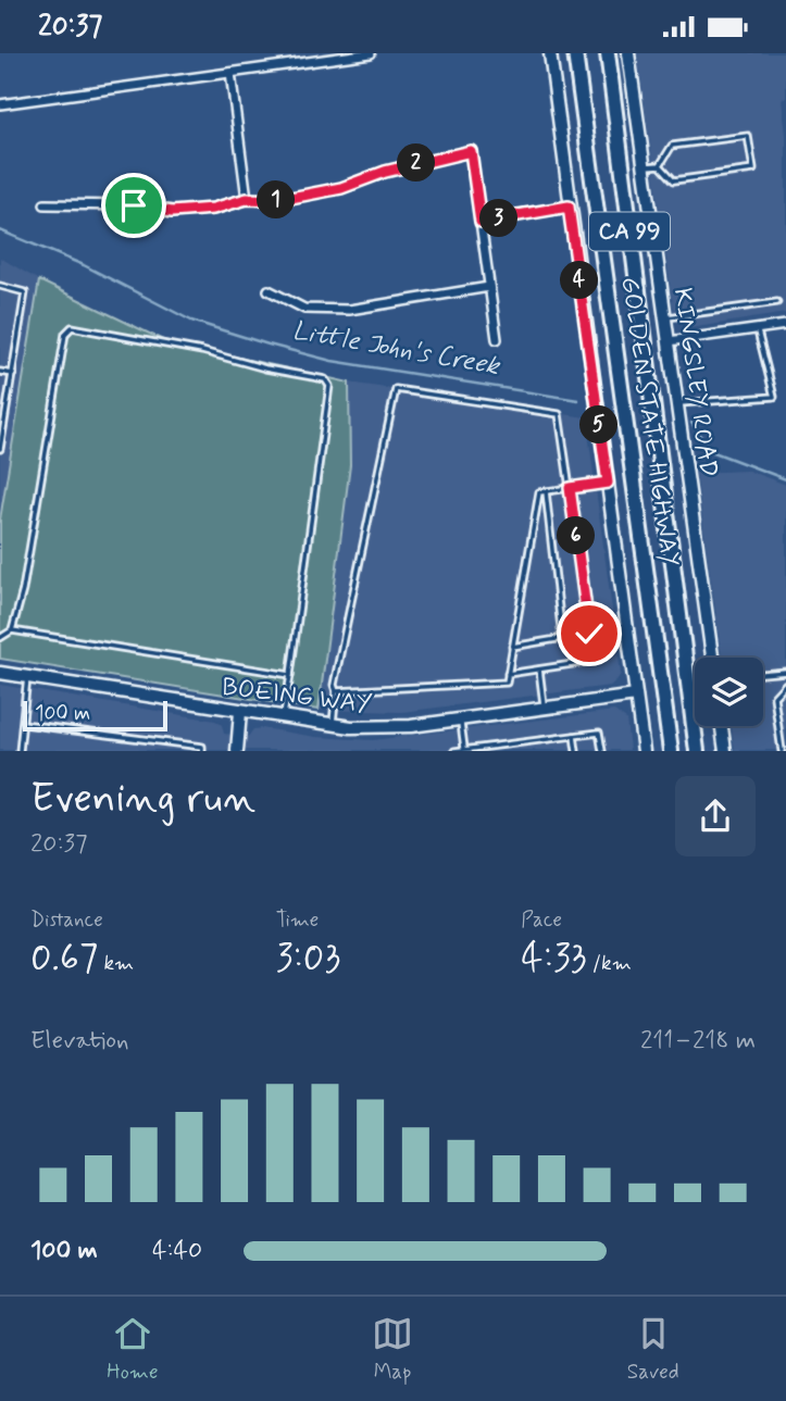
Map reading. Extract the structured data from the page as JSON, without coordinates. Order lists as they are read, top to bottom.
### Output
{
  "streets": {
    "highway": ["CA 99", "GOLDEN STATE HIGHWAY"],
    "street": ["KINGSLEY ROAD", "BOEING WAY"]
  },
  "water": ["Little John's Creek"],
  "scale_bar": "100 m",
  "page": {
    "status": "20:37",
    "pins": [
      "2",
      "1",
      "3",
      "4",
      "5",
      "6"
    ],
    "scale": "100 m",
    "heading": ["Evening run", "20:37"],
    "stats": [
      ["Distance", "0.67 km"],
      ["Time", "3:03"],
      ["Pace", "4:33 /km"]
    ],
    "chart": ["Elevation", "211–218 m"],
    "list": [
      {
        "name": "100 m",
        "note": "4:40"
      }
    ],
    "tabs": ["Home", "Map", "Saved"]
  }
}
